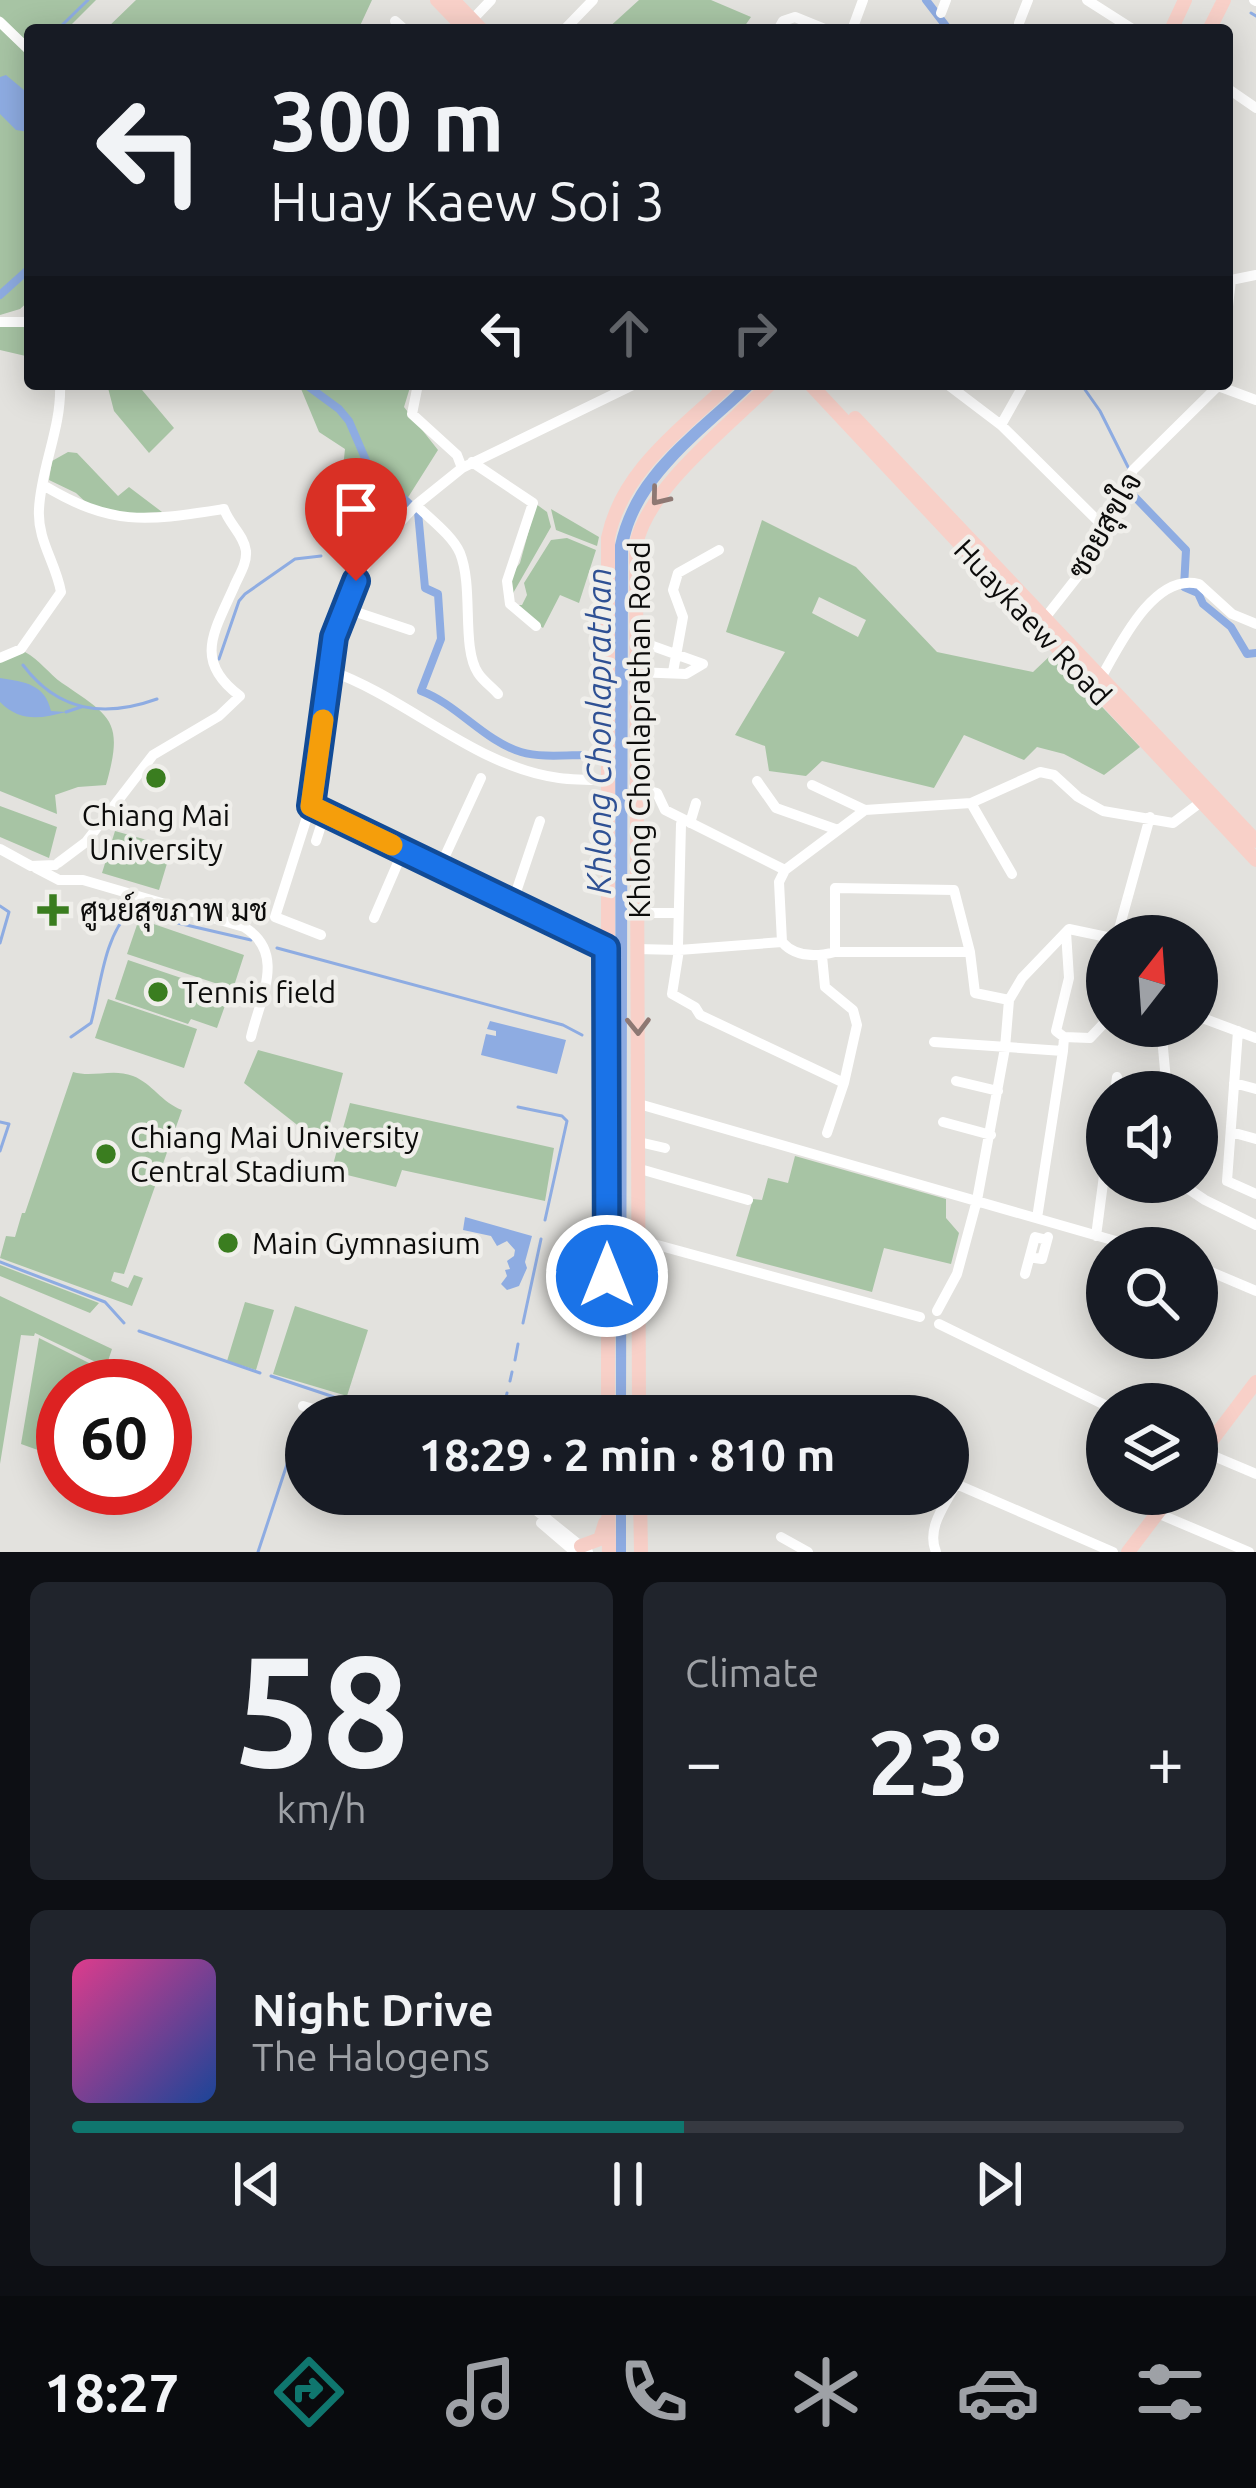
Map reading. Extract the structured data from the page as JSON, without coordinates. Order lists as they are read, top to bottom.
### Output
{
  "streets": {
    "main road": ["Huaykaew Road", "Khlong Chonlaprathan Road"],
    "street": ["ซอยสุขใจ"]
  },
  "crossings": [
    ["ซอยสุขใจ", "Huaykaew Road"]
  ],
  "water": ["Khlong Chonlaprathan"],
  "places": {
    "other": [
      "Chiang Mai University",
      "Tennis field",
      "Chiang Mai University Central Stadium",
      "Main Gymnasium"
    ],
    "health": ["ศูนย์สุขภาพ มช"]
  },
  "north": "top",
  "page": {
    "turn": ["300 m", "Huay Kaew Soi 3"],
    "limit": "60",
    "trip": "18:29 · 2 min · 810 m",
    "tile": [
      ["58", "km/h"],
      "Climate"
    ],
    "heat": ["−", "23°", "+"],
    "song": ["Night Drive", "The Halogens"],
    "tabs": "18:27"
  }
}
